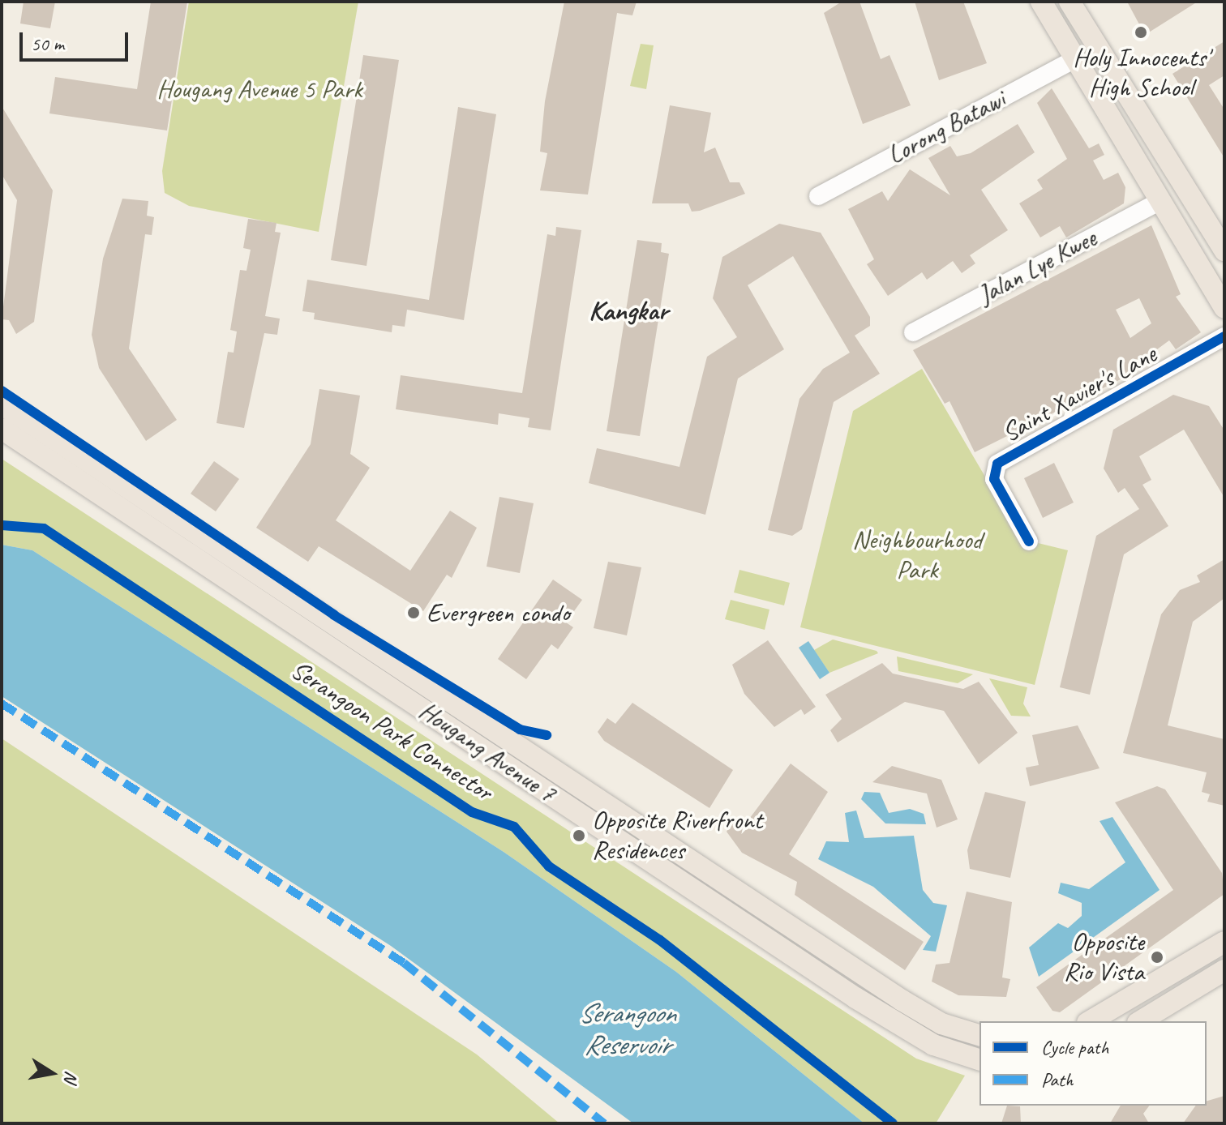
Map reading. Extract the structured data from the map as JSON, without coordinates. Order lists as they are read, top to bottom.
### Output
{
  "streets": {
    "main road": ["Hougang Avenue 7"],
    "street": ["Lorong Batawi", "Jalan Lye Kwee", "Saint Xavier's Lane"],
    "cycle path": ["Serangoon Park Connector"]
  },
  "districts": ["Kangkar"],
  "water": ["Serangoon Reservoir"],
  "parks": ["Hougang Avenue 5 Park", "Neighbourhood Park"],
  "places": [
    "Holy Innocents' High School",
    "Evergreen condo",
    "Opposite Riverfront Residences",
    "Opposite Rio Vista"
  ],
  "legend": ["Cycle path", "Path"],
  "scale_bar": "50 m",
  "north": "right"
}
